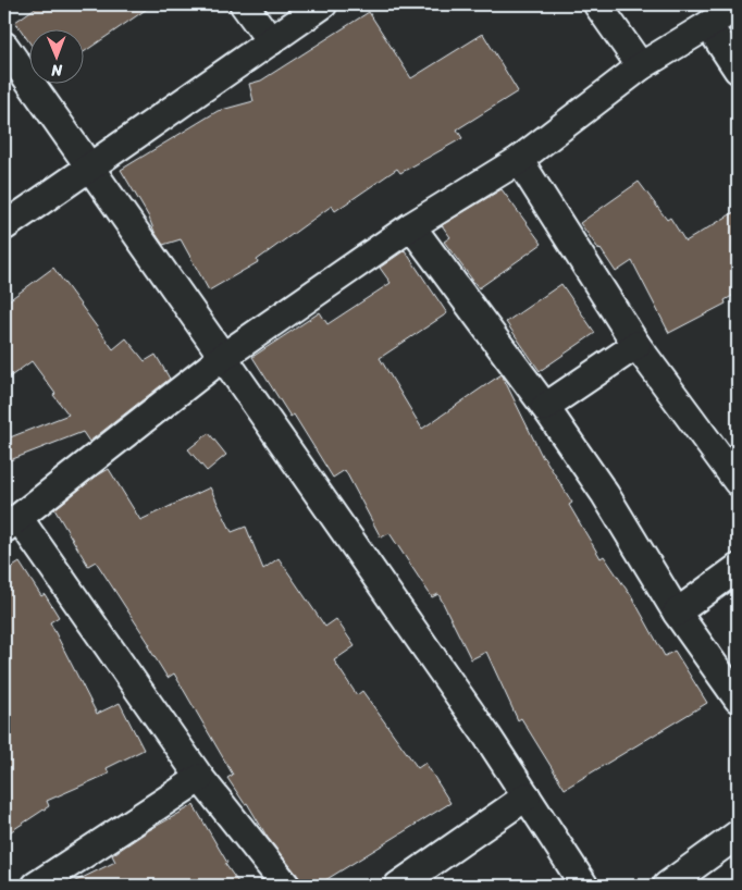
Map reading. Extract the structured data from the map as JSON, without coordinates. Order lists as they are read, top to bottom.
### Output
{
  "north": "bottom"
}
